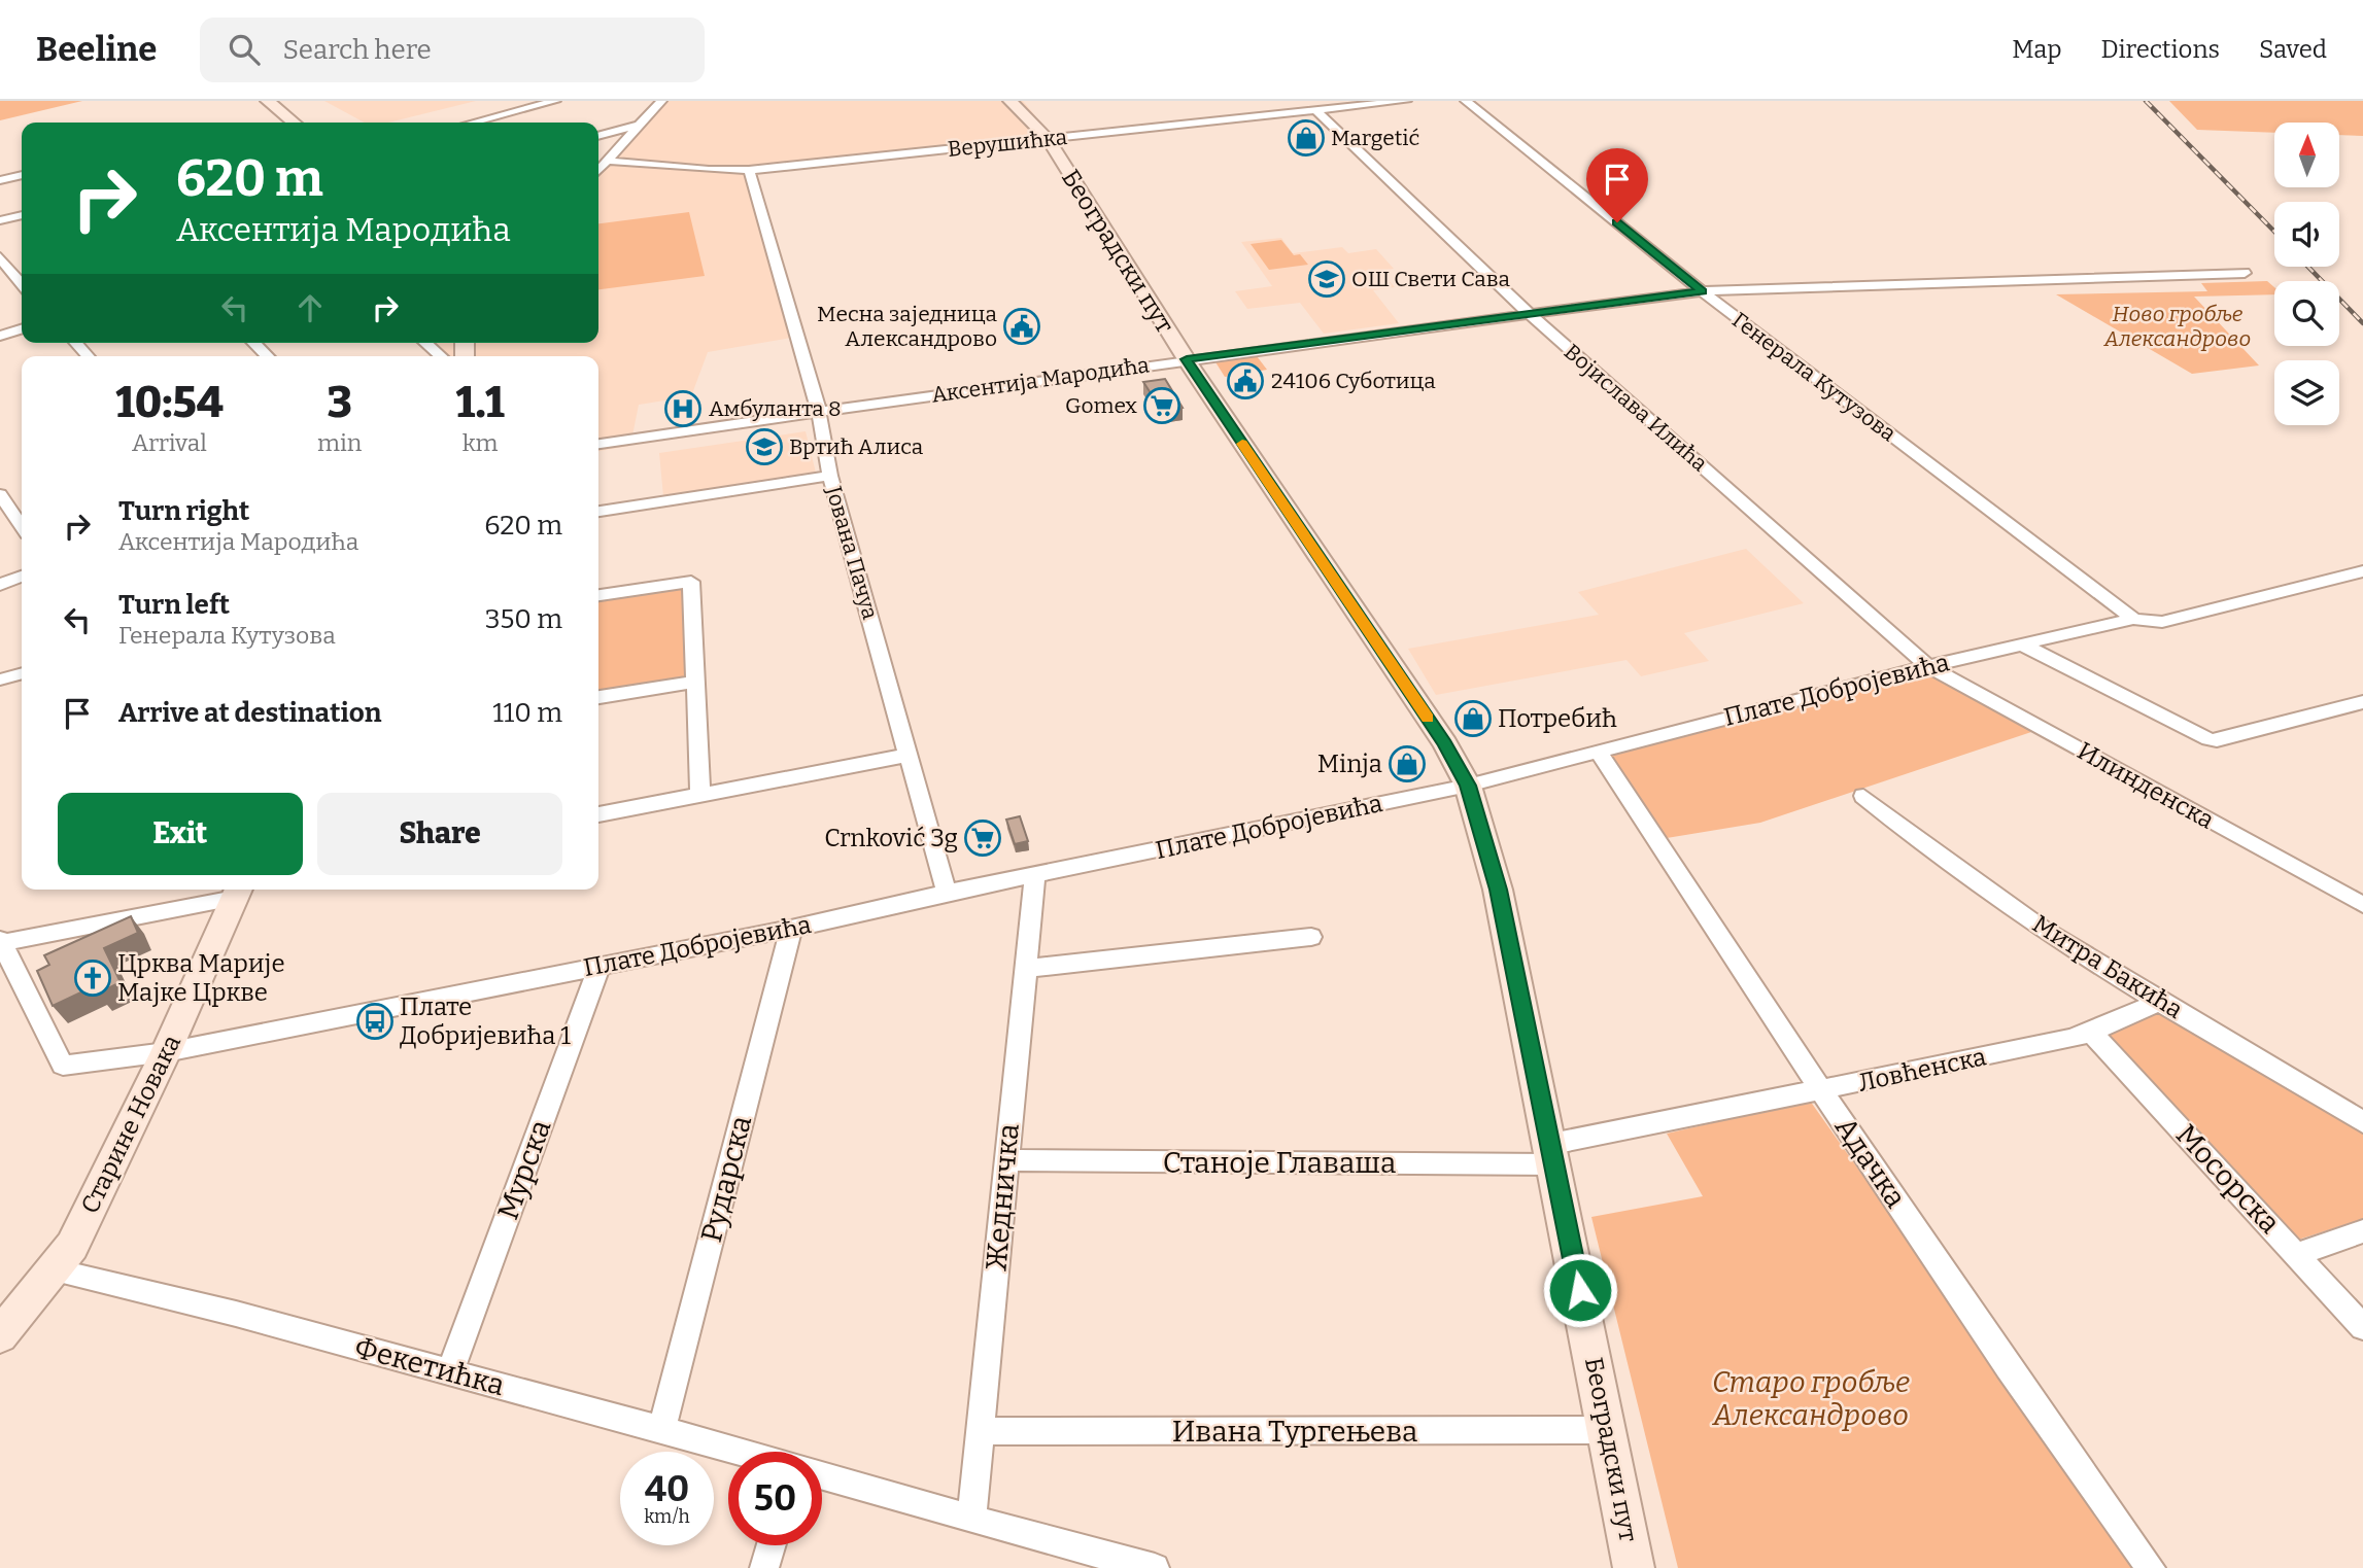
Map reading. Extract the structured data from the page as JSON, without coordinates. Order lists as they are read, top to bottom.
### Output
{
  "streets": {
    "main road": ["Београдски пут", "Старине Новака"],
    "street": [
      "Верушићка",
      "Генерала Кутузова",
      "Аксентија Мародића",
      "Војислава Илића",
      "Јована Пачуа",
      "Плате Добројевића",
      "Илинденска",
      "Митра Бакића",
      "Ловћенска",
      "Станоје Главаша",
      "Адачка",
      "Мурска",
      "Рударска",
      "Мосорска",
      "Жедничка",
      "Фекетићка",
      "Ивана Тургењева"
    ]
  },
  "crossings": [
    ["Верушићка", "Београдски пут"],
    ["Верушићка", "Војислава Илића"],
    ["Верушићка", "Јована Пачуа"],
    ["Београдски пут", "Аксентија Мародића"],
    ["Београдски пут", "Плате Добројевића"],
    ["Београдски пут", "Ловћенска"],
    ["Београдски пут", "Станоје Главаша"],
    ["Београдски пут", "Ивана Тургењева"],
    ["Генерала Кутузова", "Аксентија Мародића"],
    ["Генерала Кутузова", "Плате Добројевића"],
    ["Аксентија Мародића", "Војислава Илића"],
    ["Аксентија Мародића", "Јована Пачуа"],
    ["Војислава Илића", "Плате Добројевића"],
    ["Војислава Илића", "Илинденска"],
    ["Јована Пачуа", "Плате Добројевића"],
    ["Плате Добројевића", "Илинденска"],
    ["Плате Добројевића", "Старине Новака"],
    ["Плате Добројевића", "Адачка"],
    ["Плате Добројевића", "Мурска"],
    ["Плате Добројевића", "Рударска"],
    ["Плате Добројевића", "Жедничка"],
    ["Митра Бакића", "Ловћенска"],
    ["Ловћенска", "Станоје Главаша"],
    ["Ловћенска", "Адачка"],
    ["Ловћенска", "Мосорска"],
    ["Старине Новака", "Фекетићка"],
    ["Станоје Главаша", "Жедничка"],
    ["Мурска", "Фекетићка"],
    ["Рударска", "Фекетићка"],
    ["Жедничка", "Фекетићка"],
    ["Жедничка", "Ивана Тургењева"]
  ],
  "parks": ["Ново гробље Александрово", "Старо гробље Александрово"],
  "places": {
    "shop": ["Margetić", "Потребић", "Minja"],
    "school or university": ["ОШ Свети Сава", "Вртић Алиса"],
    "public building": ["Месна заједница Александрово", "24106 Суботица"],
    "supermarket": ["Gomex", "Crnković 3g"],
    "hospital": ["Амбуланта 8"],
    "church": ["Црква Марије Мајке Цркве"],
    "bus stop": ["Плате Добријевића 1"]
  },
  "north": "top",
  "page": {
    "header": "Beeline",
    "search": "Search here",
    "nav": ["Map", "Directions", "Saved"],
    "turn": ["620 m", "Аксентија Мародића"],
    "eta": [
      "10:54",
      "Arrival",
      "3",
      "min",
      "1.1",
      "km"
    ],
    "list": [
      {
        "name": "Turn right",
        "note": "Аксентија Мародића",
        "value": "620 m"
      },
      {
        "name": "Turn left",
        "note": "Генерала Кутузова",
        "value": "350 m"
      },
      {
        "name": "Arrive at destination",
        "value": "110 m"
      }
    ],
    "buttons": ["Exit", "Share"],
    "speed": "40 km/h",
    "limit": "50"
  }
}
